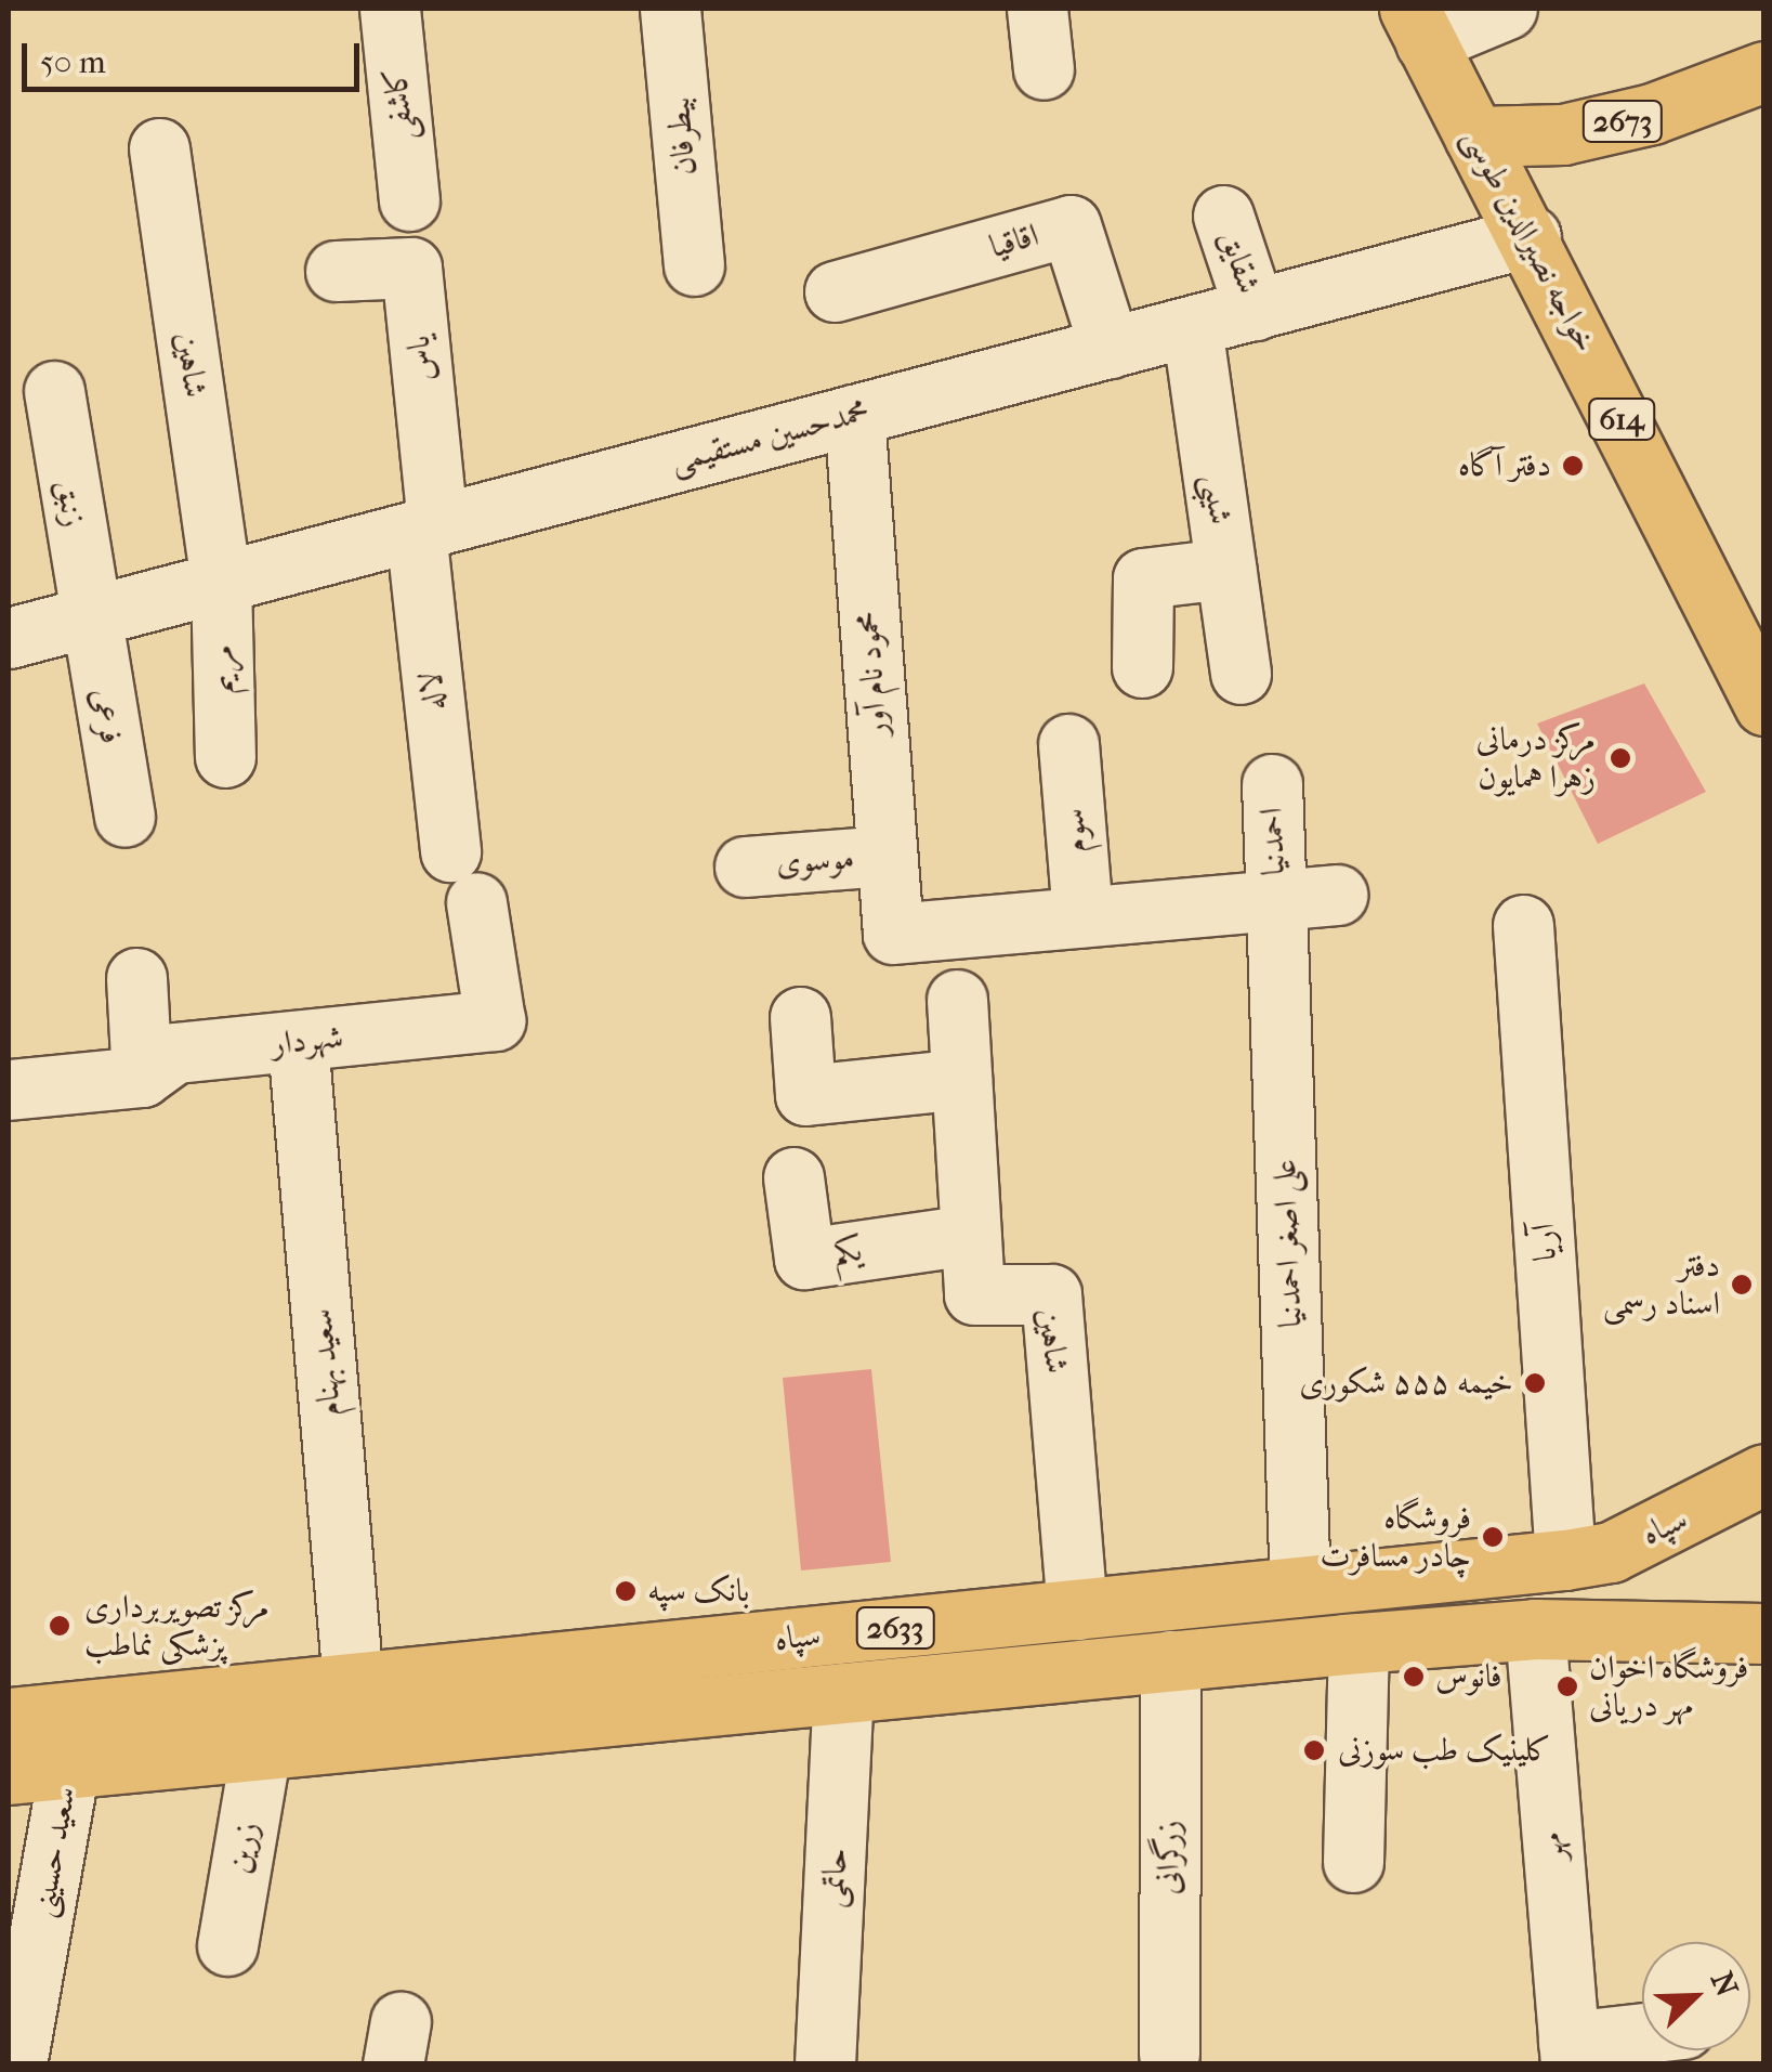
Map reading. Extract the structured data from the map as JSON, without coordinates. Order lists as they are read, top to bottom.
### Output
{
  "streets": {
    "main road": [
      "2673",
      "خواجه نصیرالدین طوسی",
      "614",
      "سپاه",
      "2633"
    ],
    "street": [
      "کاشفی",
      "بیطرفان",
      "اقاقیا",
      "شقایق",
      "یاس",
      "شاهین",
      "محمدحسین مستقیمی",
      "شیبی",
      "زنبق",
      "مریم",
      "محمود نام آور",
      "لاله",
      "فرعی",
      "سوم",
      "احمدنیا",
      "موسوی",
      "شهردار",
      "آریا",
      "علی اصغر احمدنیا",
      "یکم",
      "سعید بهنام",
      "مهر",
      "زرین",
      "سعید حسینی",
      "زرگرانی",
      "حاتمی"
    ]
  },
  "crossings": [
    ["2673", "خواجه نصیرالدین طوسی"],
    ["خواجه نصیرالدین طوسی", "محمدحسین مستقیمی"],
    ["اقاقیا", "محمدحسین مستقیمی"],
    ["شقایق", "محمدحسین مستقیمی"],
    ["یاس", "محمدحسین مستقیمی"],
    ["یاس", "لاله"],
    ["شاهین", "محمدحسین مستقیمی"],
    ["شاهین", "مریم"],
    ["شاهین", "یکم"],
    ["شاهین", "سپاه"],
    ["محمدحسین مستقیمی", "شیبی"],
    ["محمدحسین مستقیمی", "زنبق"],
    ["محمدحسین مستقیمی", "مریم"],
    ["محمدحسین مستقیمی", "محمود نام آور"],
    ["محمدحسین مستقیمی", "لاله"],
    ["محمدحسین مستقیمی", "فرعی"],
    ["زنبق", "فرعی"],
    ["محمود نام آور", "سوم"],
    ["محمود نام آور", "موسوی"],
    ["لاله", "شهردار"],
    ["احمدنیا", "علی اصغر احمدنیا"],
    ["شهردار", "سعید بهنام"],
    ["آریا", "سپاه"],
    ["علی اصغر احمدنیا", "سپاه"],
    ["سعید بهنام", "سپاه"],
    ["سپاه", "مهر"],
    ["سپاه", "زرین"],
    ["سپاه", "سعید حسینی"],
    ["سپاه", "زرگرانی"],
    ["سپاه", "حاتمی"]
  ],
  "places": [
    "دفتر آگاه",
    "مرکز درمانی زهرا همایون",
    "دفتر اسناد رسمی",
    "خیمه ۵۵۵ شکوری",
    "فروشگاه چادر مسافرت",
    "بانک سپه",
    "مرکز تصویربرداری پزشکی نماطب",
    "فانوس",
    "فروشگاه اخوان مهر دریانی",
    "کلینیک طب سوزنی"
  ],
  "scale_bar": "50 m",
  "north": "top right"
}
